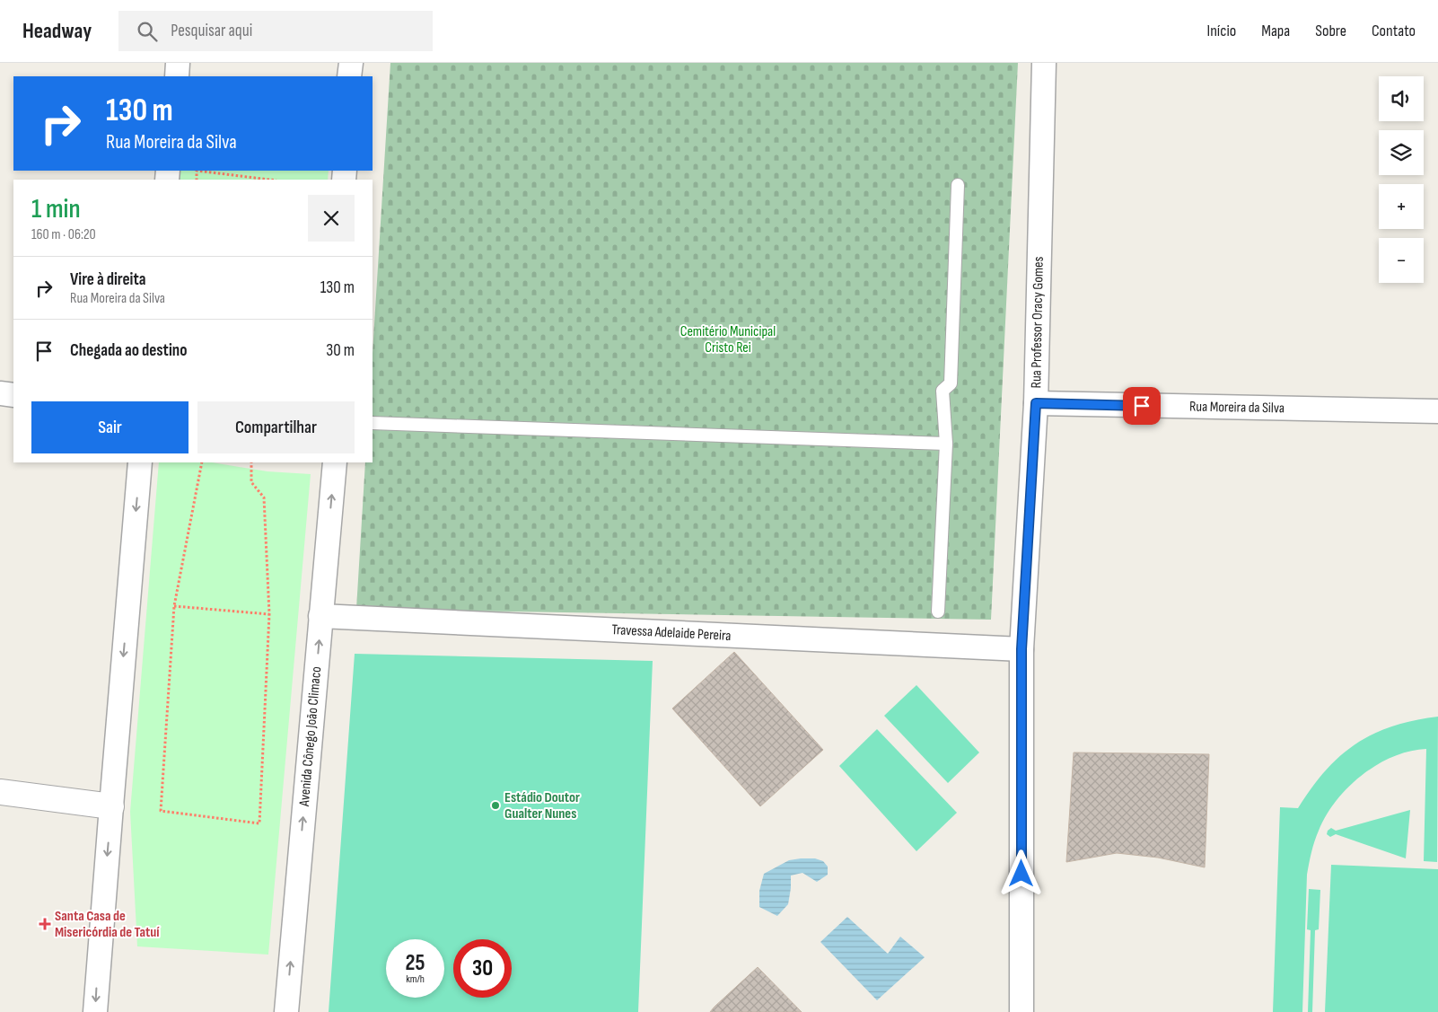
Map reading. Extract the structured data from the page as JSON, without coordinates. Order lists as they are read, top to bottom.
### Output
{
  "streets": {
    "street": [
      "Rua Professor Oracy Gomes",
      "Rua Moreira da Silva",
      "Travessa Adelaide Pereira",
      "Avenida Cônego João Climaco"
    ]
  },
  "crossings": [
    ["Rua Professor Oracy Gomes", "Rua Moreira da Silva"],
    ["Rua Professor Oracy Gomes", "Travessa Adelaide Pereira"],
    ["Travessa Adelaide Pereira", "Avenida Cônego João Climaco"]
  ],
  "parks": ["Cemitério Municipal Cristo Rei"],
  "places": {
    "other": ["Estádio Doutor Gualter Nunes"],
    "health": ["Santa Casa de Misericórdia de Tatuí"]
  },
  "page": {
    "header": "Headway",
    "search": "Pesquisar aqui",
    "nav": [
      "Início",
      "Mapa",
      "Sobre",
      "Contato"
    ],
    "map_buttons": ["+", "−"],
    "turn": ["130 m", "Rua Moreira da Silva"],
    "heading": ["1 min", "160 m · 06:20"],
    "list": [
      {
        "name": "Vire à direita",
        "note": "Rua Moreira da Silva",
        "value": "130 m"
      },
      {
        "name": "Chegada ao destino",
        "value": "30 m"
      }
    ],
    "buttons": ["Sair", "Compartilhar"],
    "speed": "25 km/h",
    "limit": "30"
  }
}
